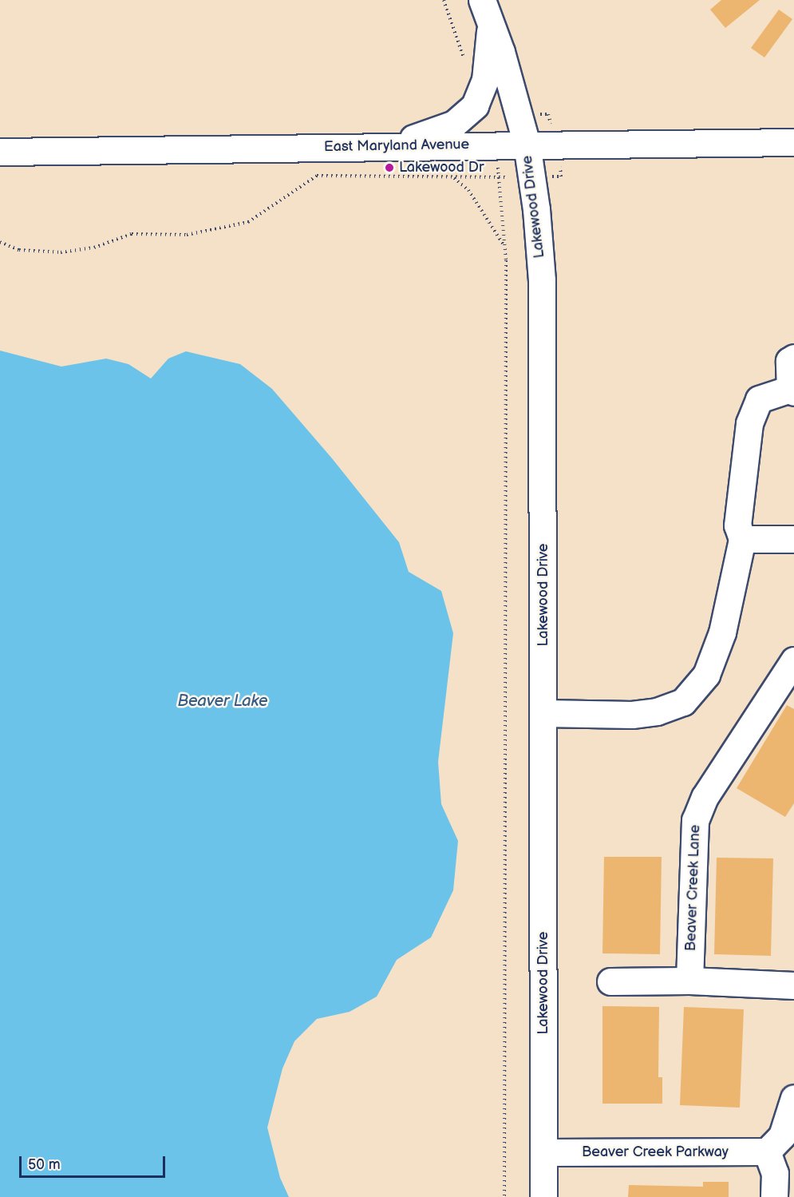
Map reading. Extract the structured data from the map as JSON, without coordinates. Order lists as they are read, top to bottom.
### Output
{
  "streets": {
    "street": [
      "East Maryland Avenue",
      "Lakewood Drive",
      "Beaver Creek Lane",
      "Beaver Creek Parkway"
    ]
  },
  "crossings": [
    ["East Maryland Avenue", "Lakewood Drive"],
    ["Lakewood Drive", "Beaver Creek Parkway"]
  ],
  "water": ["Beaver Lake"],
  "places": ["Lakewood Dr"],
  "scale_bar": "50 m"
}
